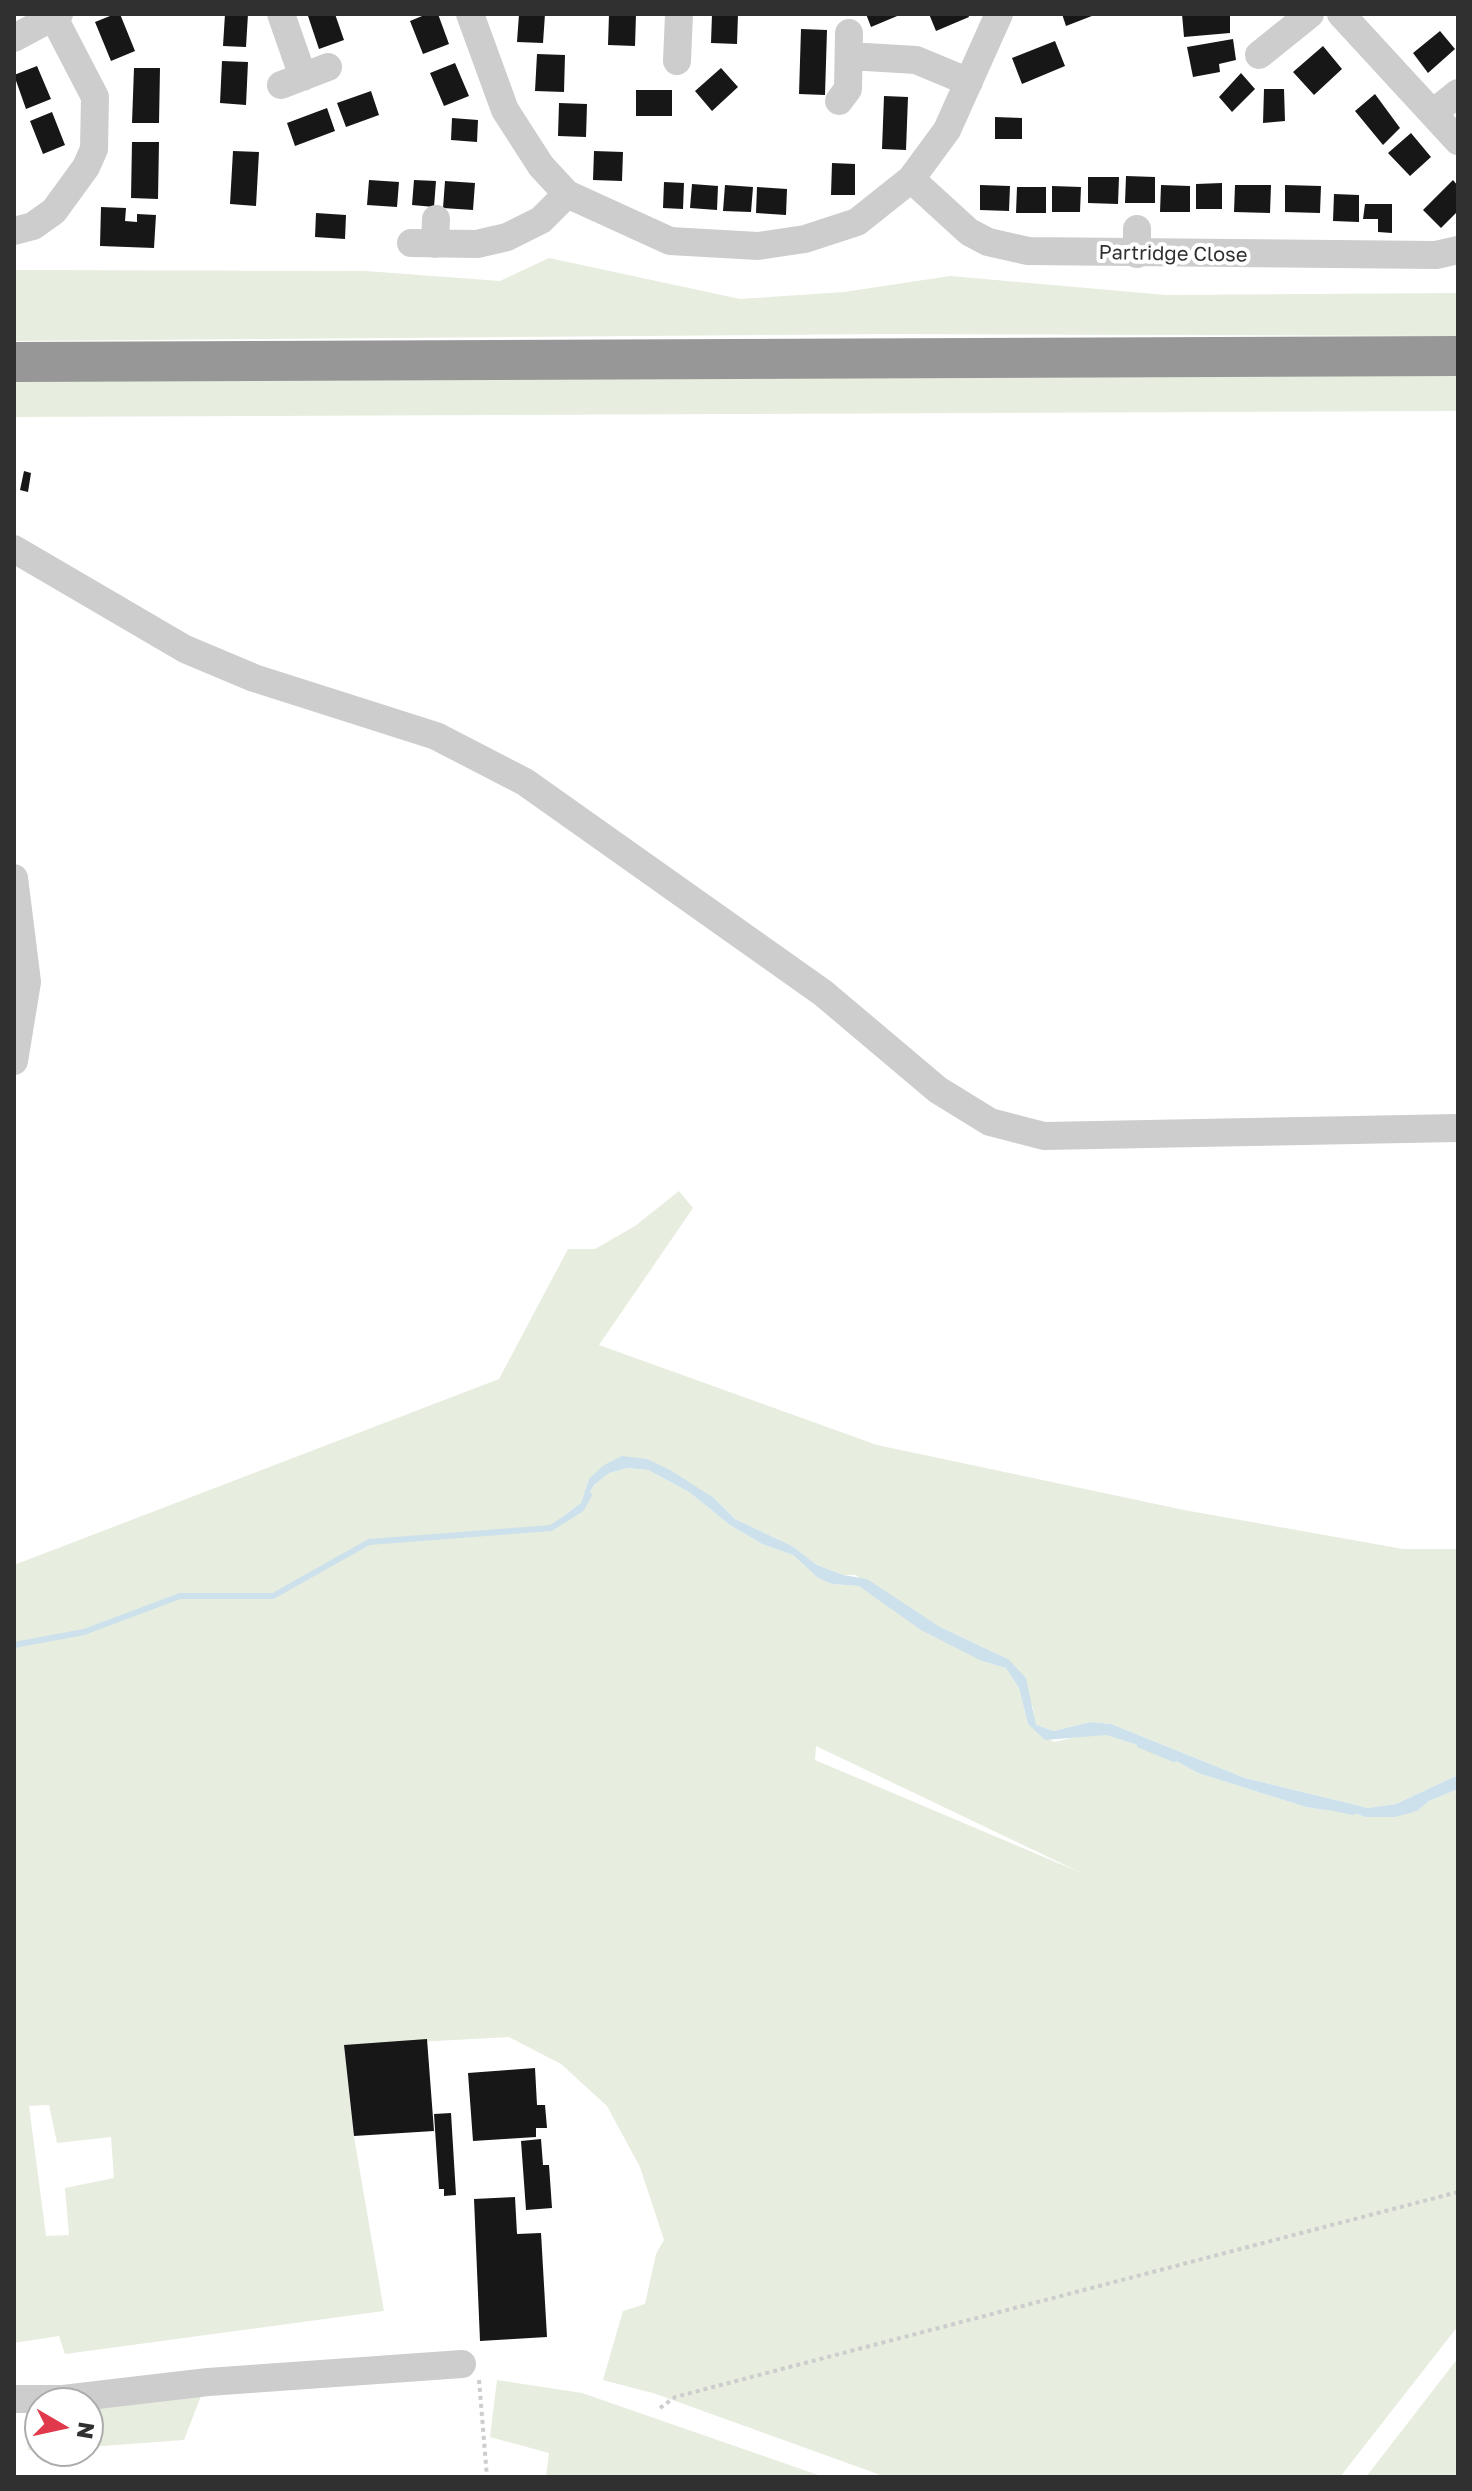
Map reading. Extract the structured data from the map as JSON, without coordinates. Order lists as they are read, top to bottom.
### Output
{
  "streets": {
    "street": ["Partridge Close"]
  },
  "north": "right"
}
